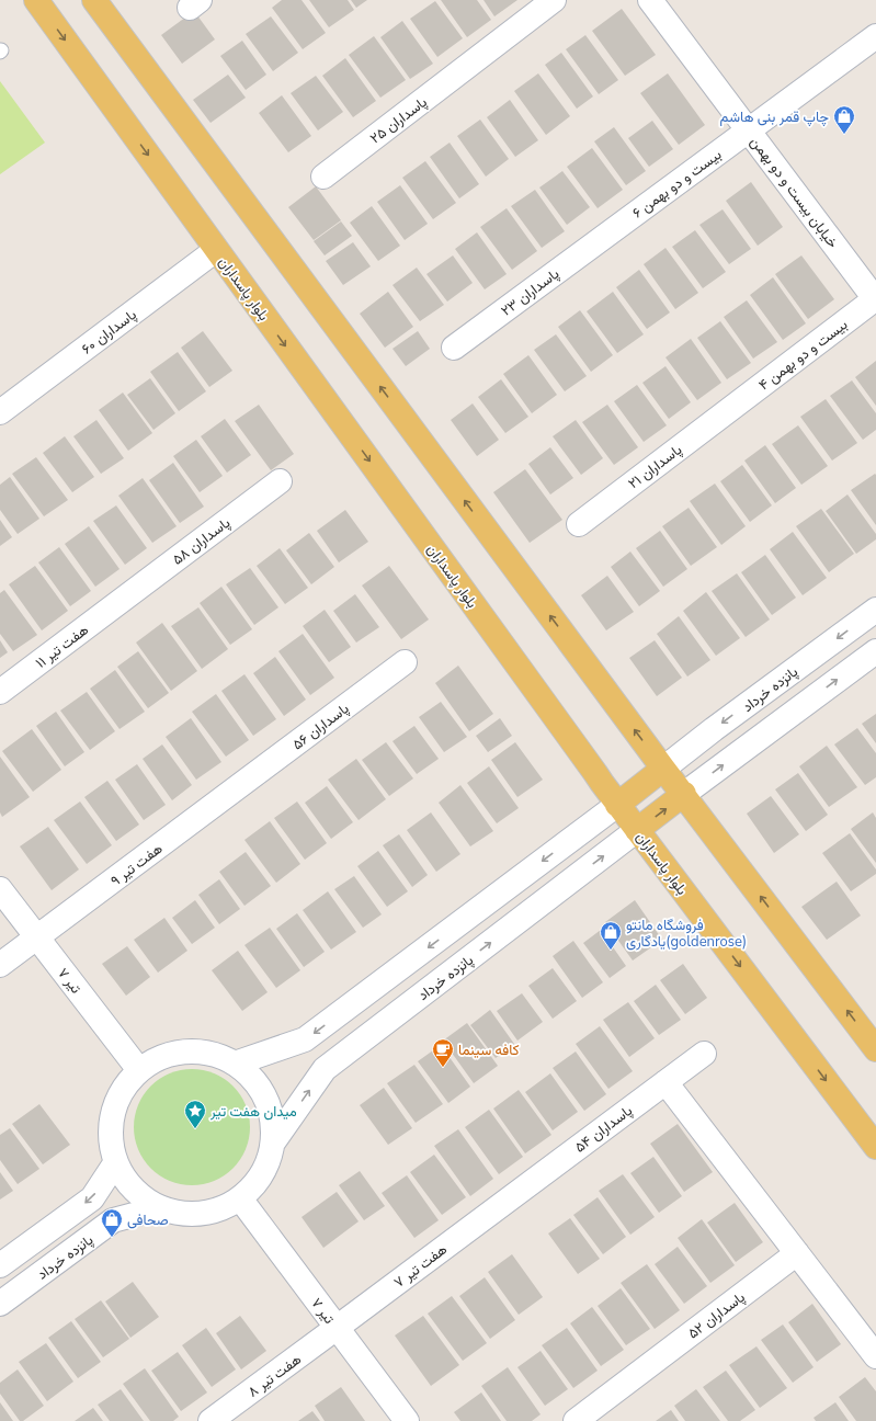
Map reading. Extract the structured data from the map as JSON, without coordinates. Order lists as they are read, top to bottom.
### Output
{
  "streets": {
    "main road": ["بلوار پاسداران"],
    "street": [
      "پاسداران ۲۵",
      "بیست و دو بهمن ۶",
      "خیابان بیست و دو بهمن",
      "پاسداران ۲۳",
      "پاسداران ۶۰",
      "بیست و دو بهمن ۴",
      "پاسداران ۲۱",
      "پاسداران ۵۸",
      "هفت تیر ۱۱",
      "پانزده خرداد",
      "پاسداران ۵۶",
      "هفت تیر ۹",
      "۷ تیر",
      "پاسداران ۵۴",
      "هفت تیر ۷",
      "پاسداران ۵۲",
      "هفت تیر ۸"
    ]
  },
  "crossings": [
    ["بیست و دو بهمن ۶", "خیابان بیست و دو بهمن"],
    ["بیست و دو بهمن ۶", "پاسداران ۲۳"],
    ["خیابان بیست و دو بهمن", "بیست و دو بهمن ۴"],
    ["بلوار پاسداران", "پاسداران ۶۰"],
    ["بلوار پاسداران", "پانزده خرداد"],
    ["بیست و دو بهمن ۴", "پاسداران ۲۱"],
    ["پاسداران ۵۸", "هفت تیر ۱۱"],
    ["پاسداران ۵۶", "هفت تیر ۹"],
    ["هفت تیر ۹", "۷ تیر"],
    ["۷ تیر", "هفت تیر ۷"],
    ["۷ تیر", "هفت تیر ۸"],
    ["پاسداران ۵۴", "هفت تیر ۷"],
    ["هفت تیر ۷", "هفت تیر ۸"]
  ],
  "places": {
    "shop": ["چاپ قمر بنی هاشم", "فروشگاه مانتو یادگاری(goldenrose)", "صحافی"],
    "cafe": ["کافه سینما"],
    "place": ["میدان هفت تیر"]
  }
}
